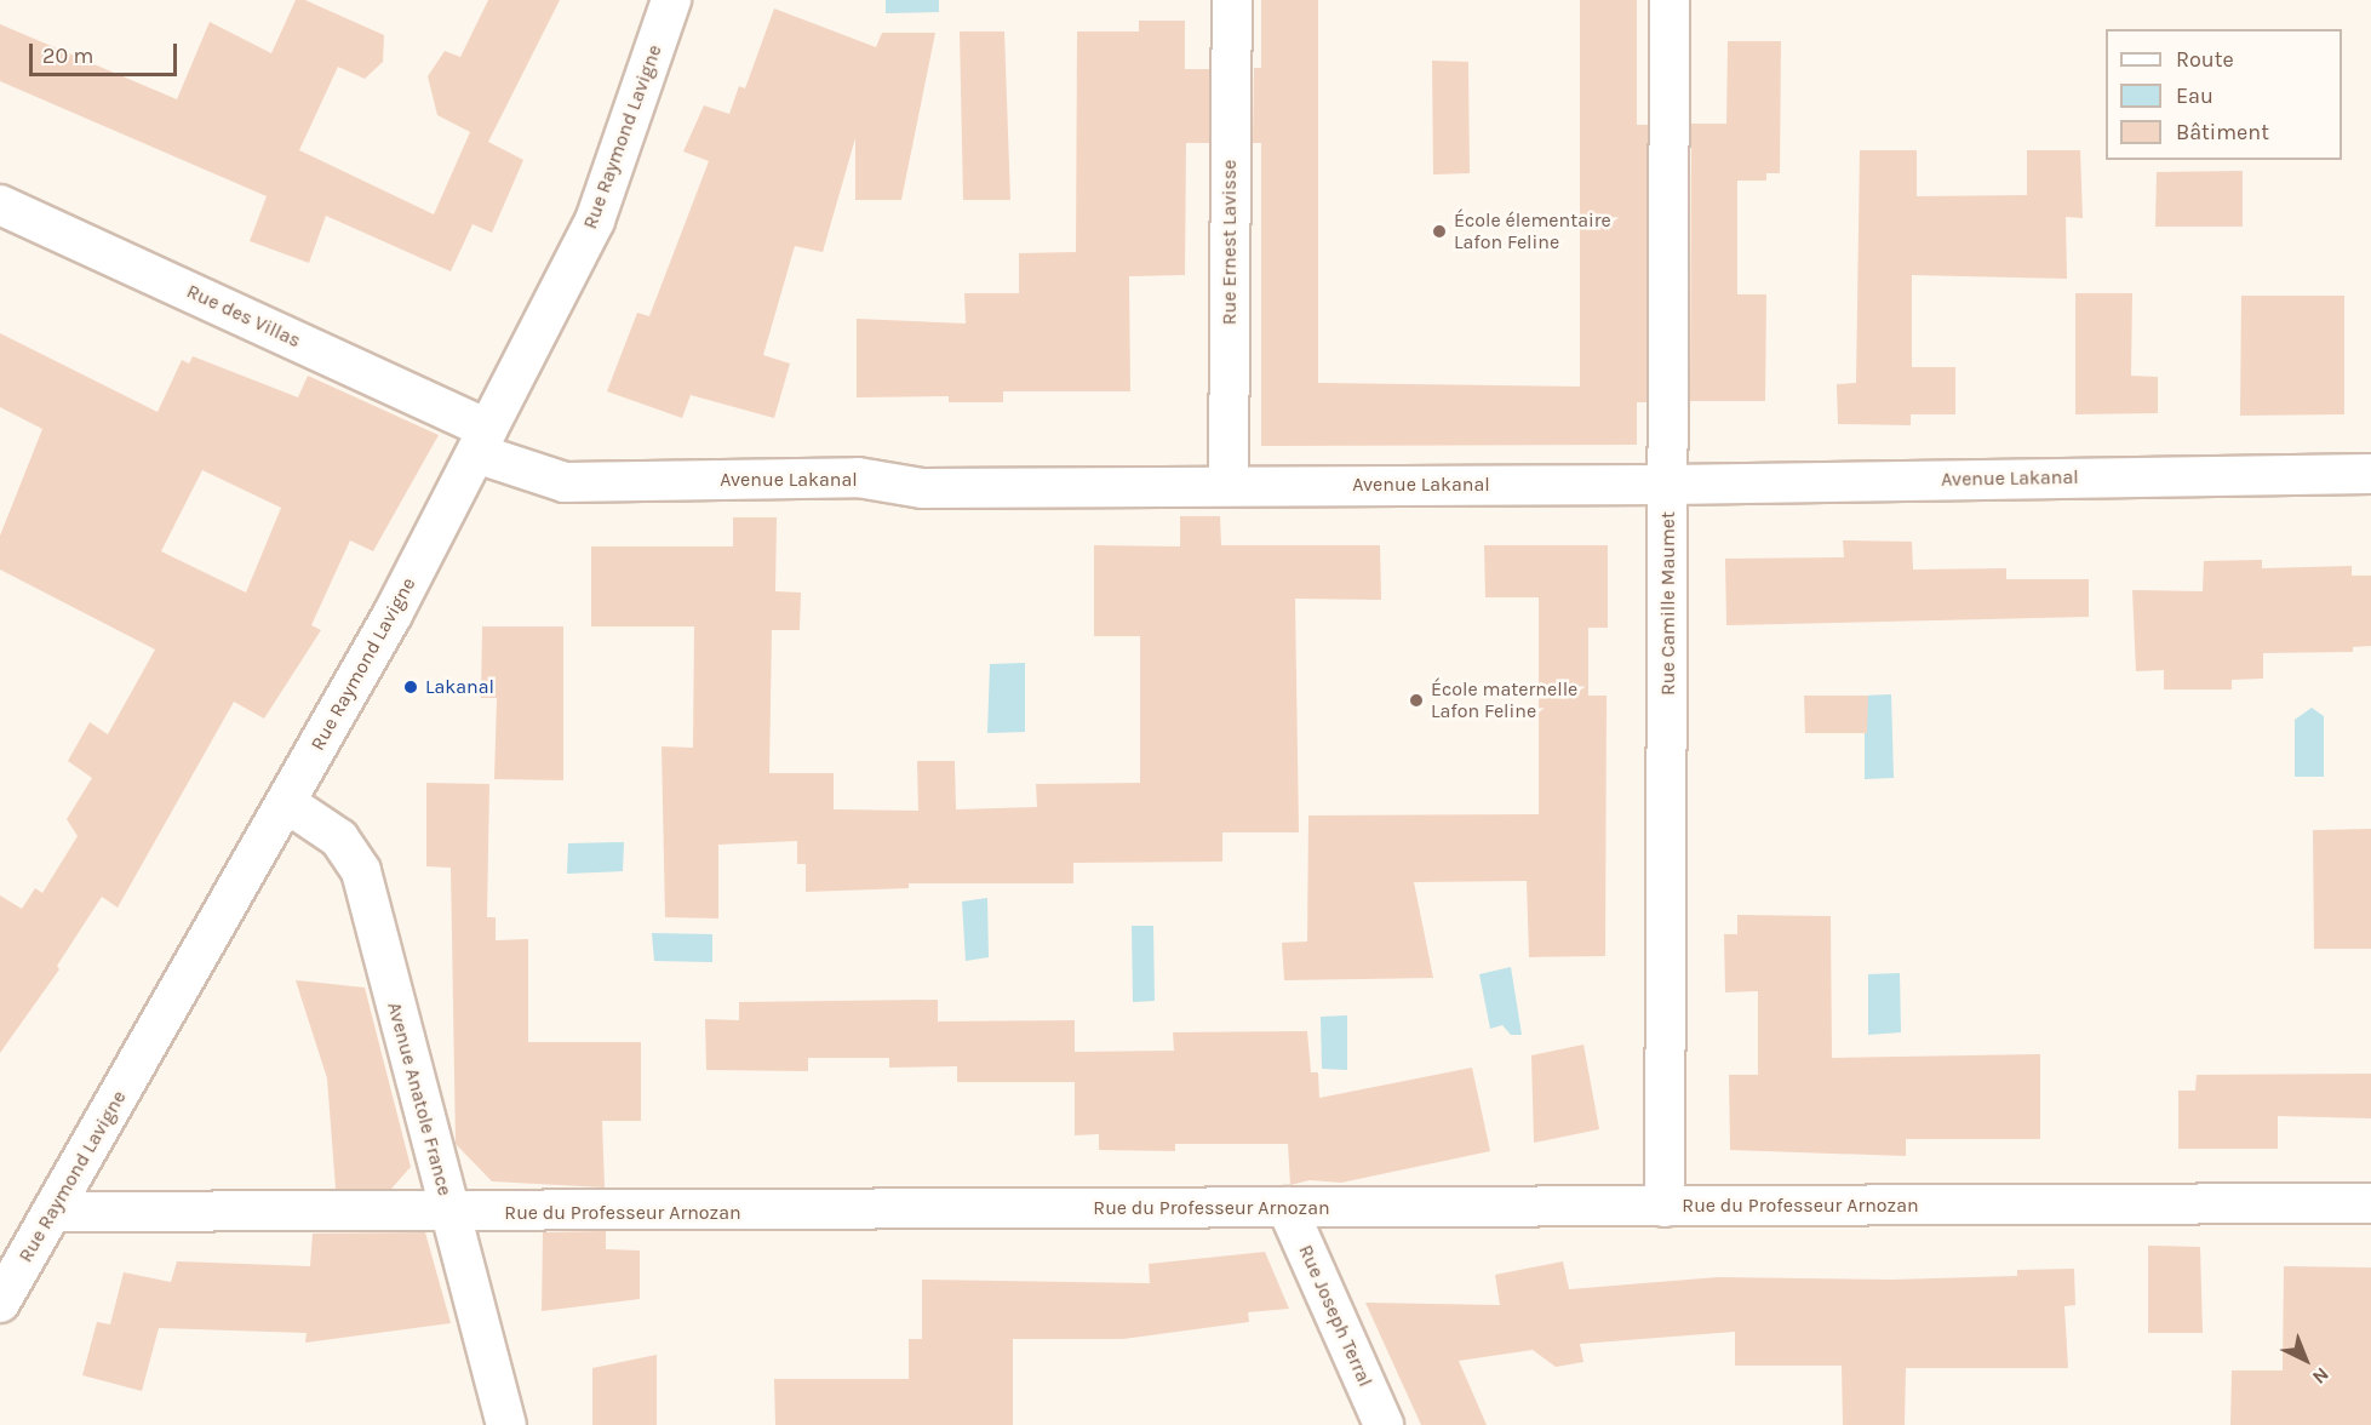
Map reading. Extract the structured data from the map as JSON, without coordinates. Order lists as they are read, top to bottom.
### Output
{
  "streets": {
    "street": [
      "Rue Raymond Lavigne",
      "Rue Ernest Lavisse",
      "Rue des Villas",
      "Avenue Lakanal",
      "Rue Camille Maumet",
      "Avenue Anatole France",
      "Rue du Professeur Arnozan",
      "Rue Joseph Terral"
    ]
  },
  "crossings": [
    ["Rue Raymond Lavigne", "Rue des Villas"],
    ["Rue Raymond Lavigne", "Avenue Lakanal"],
    ["Rue Raymond Lavigne", "Avenue Anatole France"],
    ["Rue Raymond Lavigne", "Rue du Professeur Arnozan"],
    ["Rue Ernest Lavisse", "Avenue Lakanal"],
    ["Rue des Villas", "Avenue Lakanal"],
    ["Avenue Lakanal", "Rue Camille Maumet"],
    ["Rue Camille Maumet", "Rue du Professeur Arnozan"],
    ["Avenue Anatole France", "Rue du Professeur Arnozan"],
    ["Rue du Professeur Arnozan", "Rue Joseph Terral"]
  ],
  "places": ["École élementaire Lafon Feline", "Lakanal", "École maternelle Lafon Feline"],
  "legend": ["Route", "Eau", "Bâtiment"],
  "scale_bar": "20 m",
  "north": "bottom right"
}
